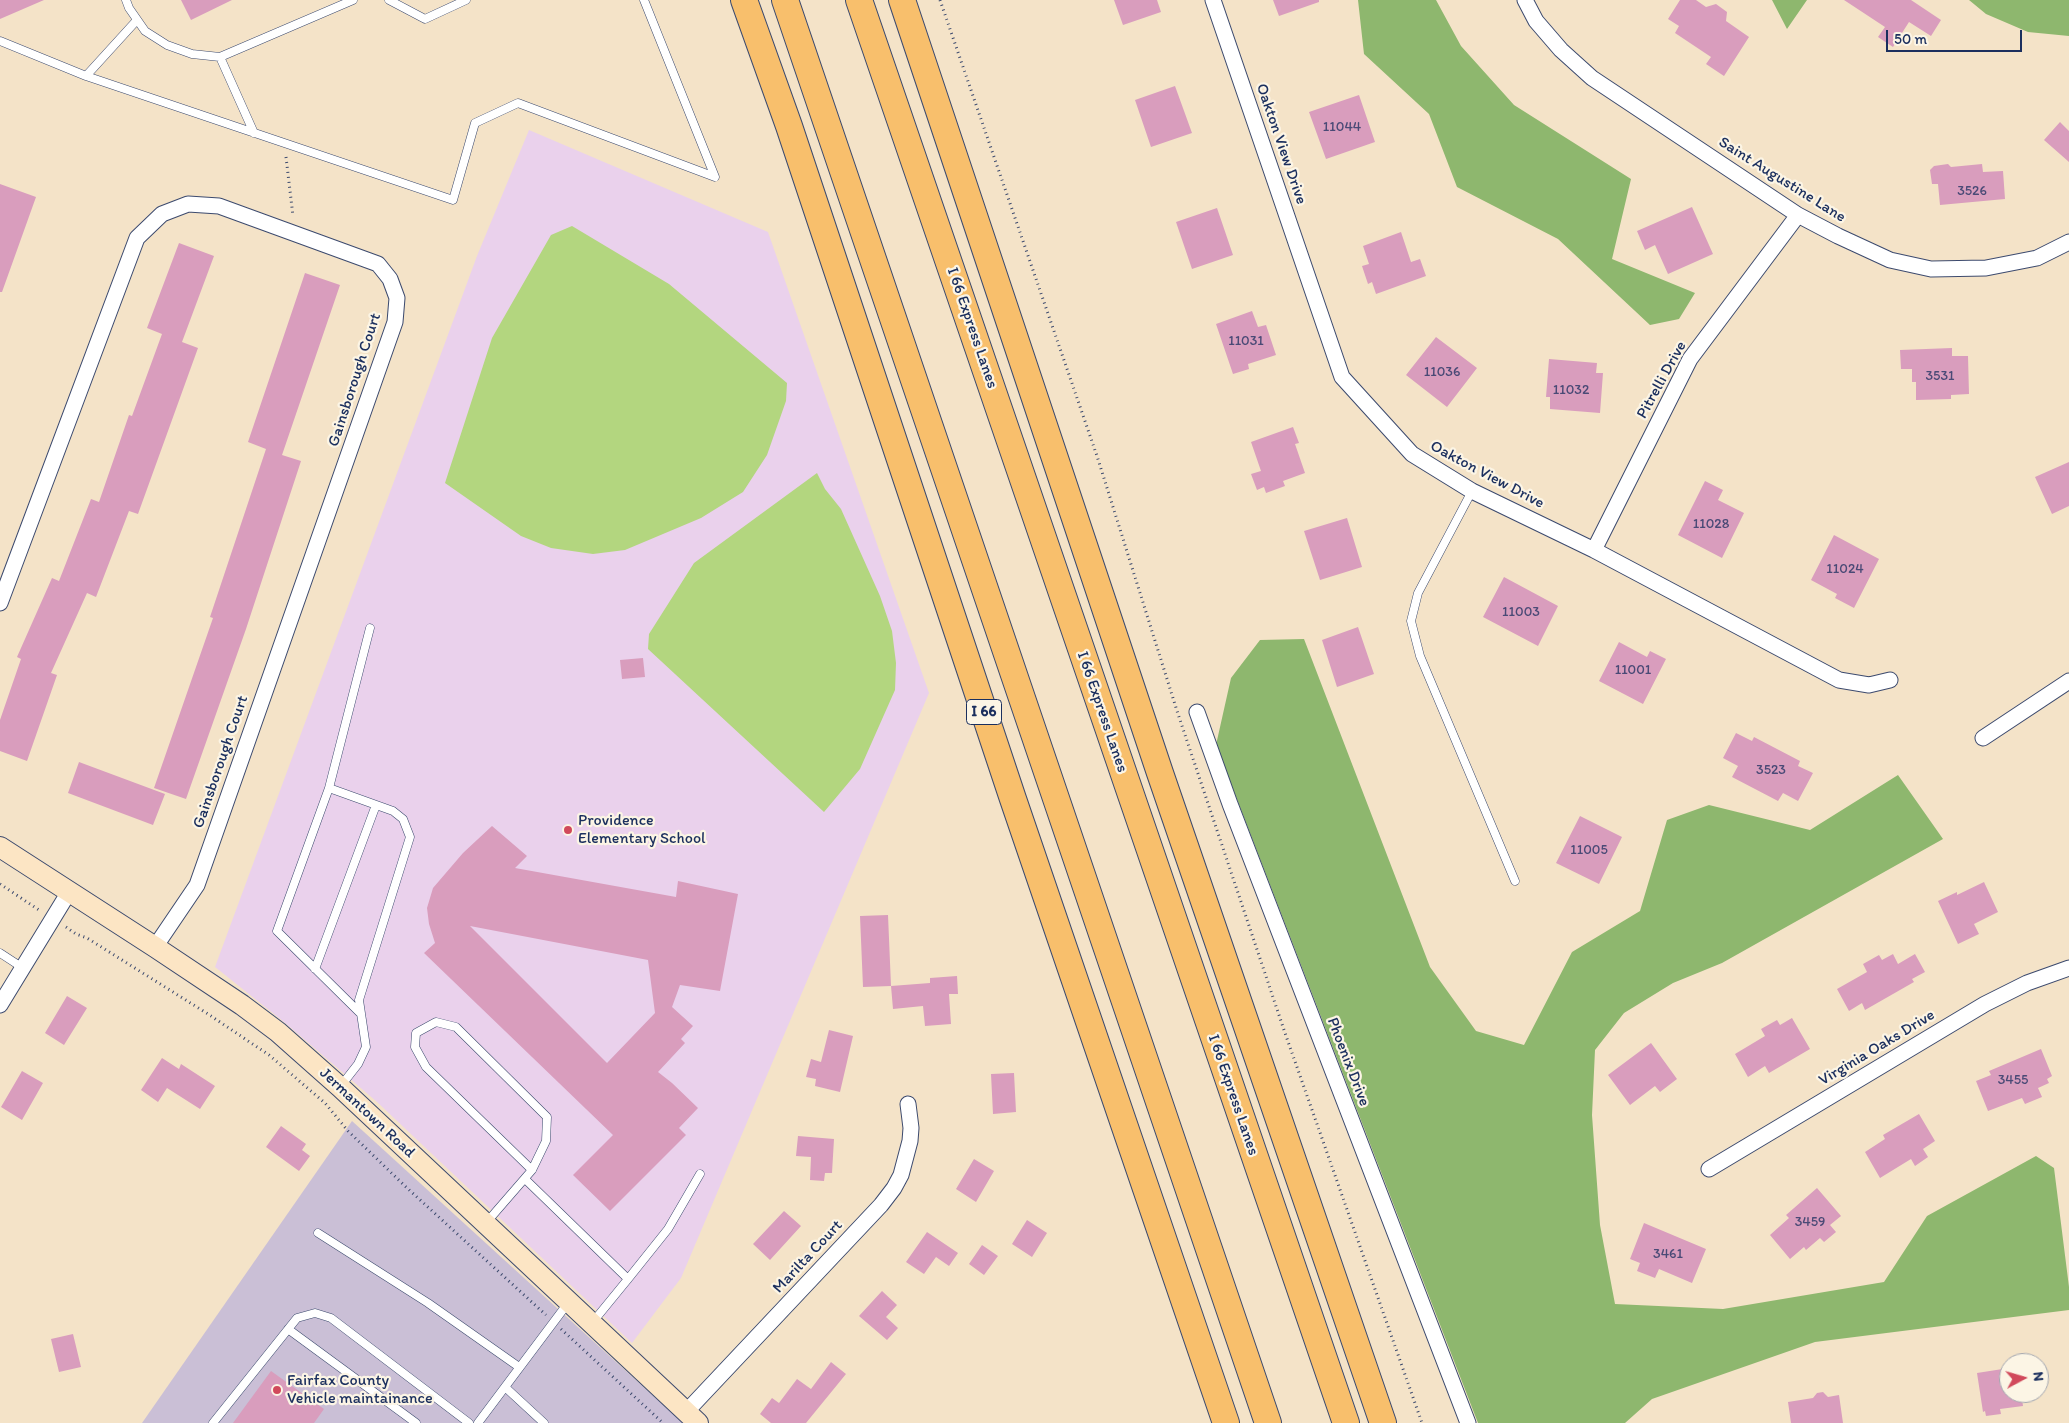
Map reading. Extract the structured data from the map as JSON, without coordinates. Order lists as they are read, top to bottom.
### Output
{
  "streets": {
    "highway": ["I 66 Express Lanes", "I 66"],
    "main road": ["Jermantown Road"],
    "street": [
      "Oakton View Drive",
      "Saint Augustine Lane",
      "Gainsborough Court",
      "Pitrelli Drive",
      "Virginia Oaks Drive",
      "Phoenix Drive",
      "Marilta Court"
    ]
  },
  "crossings": [
    ["Oakton View Drive", "Pitrelli Drive"],
    ["Saint Augustine Lane", "Pitrelli Drive"],
    ["Gainsborough Court", "Jermantown Road"],
    ["Jermantown Road", "Marilta Court"]
  ],
  "places": ["Providence Elementary School", "Fairfax County Vehicle maintainance"],
  "house_numbers": [
    "11044",
    "3526",
    "11031",
    "11036",
    "3531",
    "11032",
    "11028",
    "11024",
    "11003",
    "11001",
    "3523",
    "11005",
    "3455",
    "3459",
    "3461"
  ],
  "scale_bar": "50 m",
  "north": "right"
}
